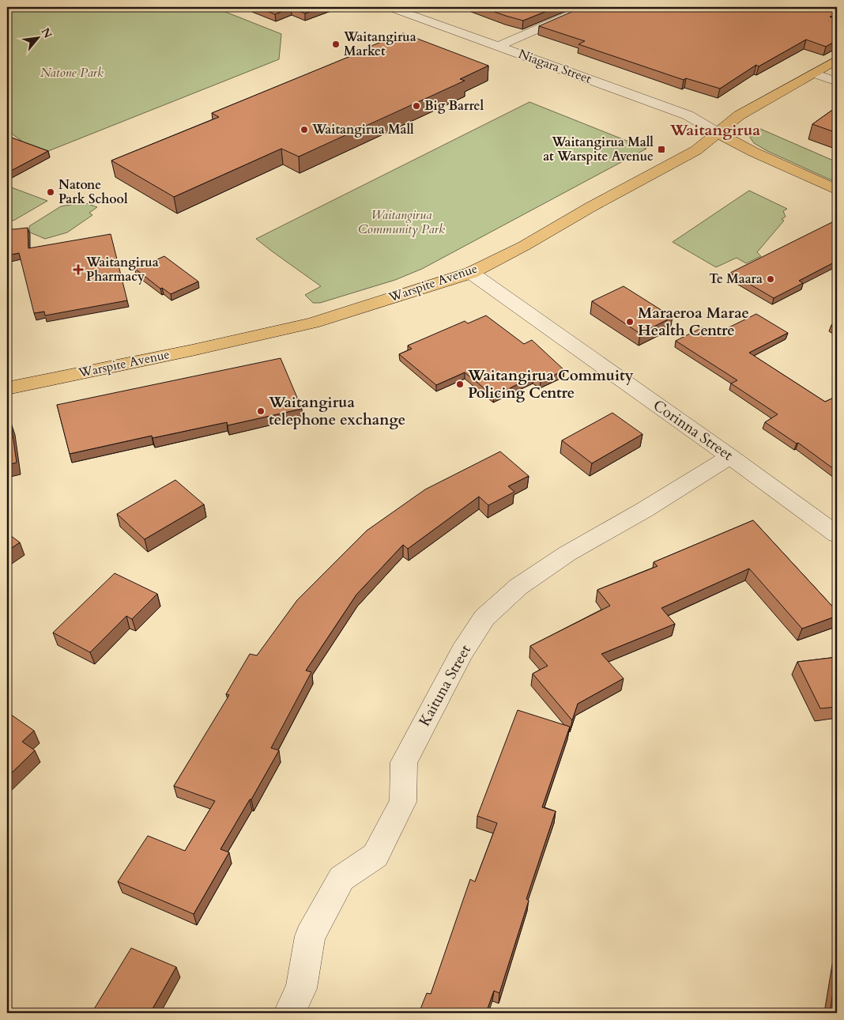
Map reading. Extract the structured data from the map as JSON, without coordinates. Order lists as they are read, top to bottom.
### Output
{
  "streets": {
    "main road": ["Warspite Avenue"],
    "street": ["Niagara Street", "Corinna Street", "Kaituna Street"]
  },
  "crossings": [
    ["Niagara Street", "Warspite Avenue"],
    ["Warspite Avenue", "Corinna Street"],
    ["Corinna Street", "Kaituna Street"]
  ],
  "districts": ["Waitangirua"],
  "parks": ["Natone Park", "Waitangirua Community Park"],
  "places": {
    "other": [
      "Waitangirua Market",
      "Big Barrel",
      "Waitangirua Mall",
      "Natone Park School",
      "Te Maara",
      "Maraeroa Marae Health Centre",
      "Waitangirua Commuity Policing Centre",
      "Waitangirua telephone exchange"
    ],
    "transit": ["Waitangirua Mall at Warspite Avenue"],
    "health": ["Waitangirua Pharmacy"]
  },
  "north": "top right"
}
